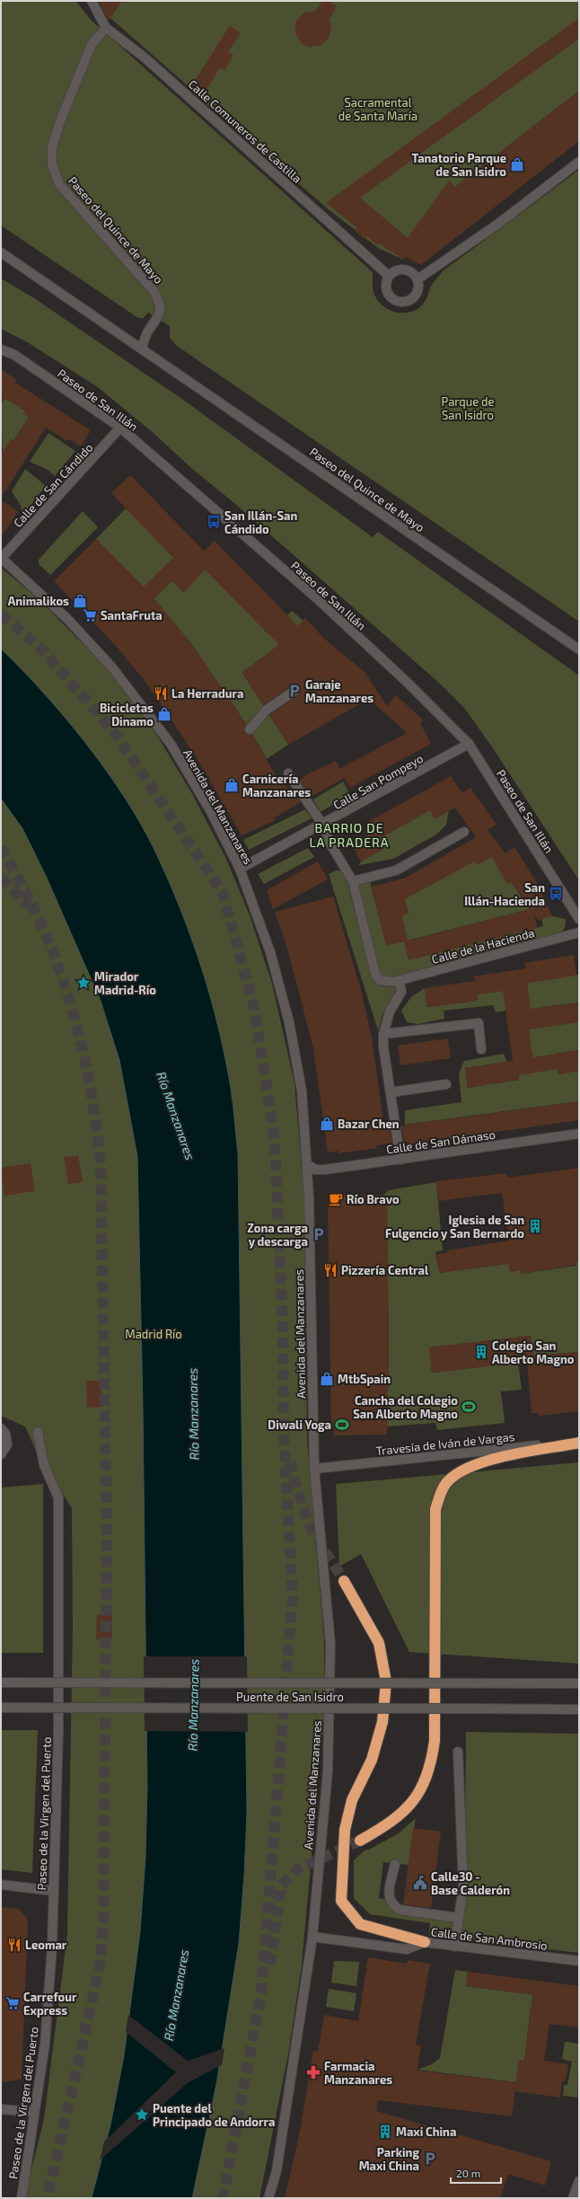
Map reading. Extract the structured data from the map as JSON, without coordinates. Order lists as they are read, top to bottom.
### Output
{
  "streets": {
    "street": [
      "Calle Comuneros de Castilla",
      "Paseo del Quince de Mayo",
      "Paseo de San Illán",
      "Calle de San Cándido",
      "Calle San Pompeyo",
      "Avenida del Manzanares",
      "Calle de la Hacienda",
      "Calle de San Dámaso",
      "Travesía de Iván de Vargas",
      "Puente de San Isidro",
      "Paseo de la Virgen del Puerto",
      "Calle de San Ambrosio"
    ]
  },
  "crossings": [
    ["Calle Comuneros de Castilla", "Paseo del Quince de Mayo"],
    ["Paseo de San Illán", "Calle de San Cándido"],
    ["Paseo de San Illán", "Calle San Pompeyo"],
    ["Calle de San Cándido", "Avenida del Manzanares"],
    ["Calle San Pompeyo", "Avenida del Manzanares"],
    ["Avenida del Manzanares", "Calle de San Dámaso"],
    ["Avenida del Manzanares", "Travesía de Iván de Vargas"],
    ["Avenida del Manzanares", "Calle de San Ambrosio"]
  ],
  "districts": ["BARRIO DE LA PRADERA"],
  "water": ["Río Manzanares"],
  "parks": ["Sacramental de Santa María", "Parque de San Isidro", "Madrid Río"],
  "places": {
    "shop": [
      "Tanatorio Parque de San Isidro",
      "Animalikos",
      "Bicicletas Dinamo",
      "Carnicería Manzanares",
      "Bazar Chen",
      "MtbSpain"
    ],
    "bus stop": ["San Illán-San Cándido", "San Illán-Hacienda"],
    "supermarket": ["SantaFruta", "Carrefour Express"],
    "parking": ["Garaje Manzanares", "Zona carga y descarga", "Parking Maxi China"],
    "restaurant": ["La Herradura", "Pizzería Central", "Leomar"],
    "place": ["Mirador Madrid-Río", "Puente del Principado de Andorra"],
    "cafe": ["Río Bravo"],
    "building": ["Iglesia de San Fulgencio y San Bernardo", "Colegio San Alberto Magno", "Maxi China"],
    "sports": ["Cancha del Colegio San Alberto Magno", "Diwali Yoga"],
    "public building": ["Calle30 - Base Calderón"],
    "pharmacy": ["Farmacia Manzanares"]
  },
  "scale_bar": "20 m"
}
